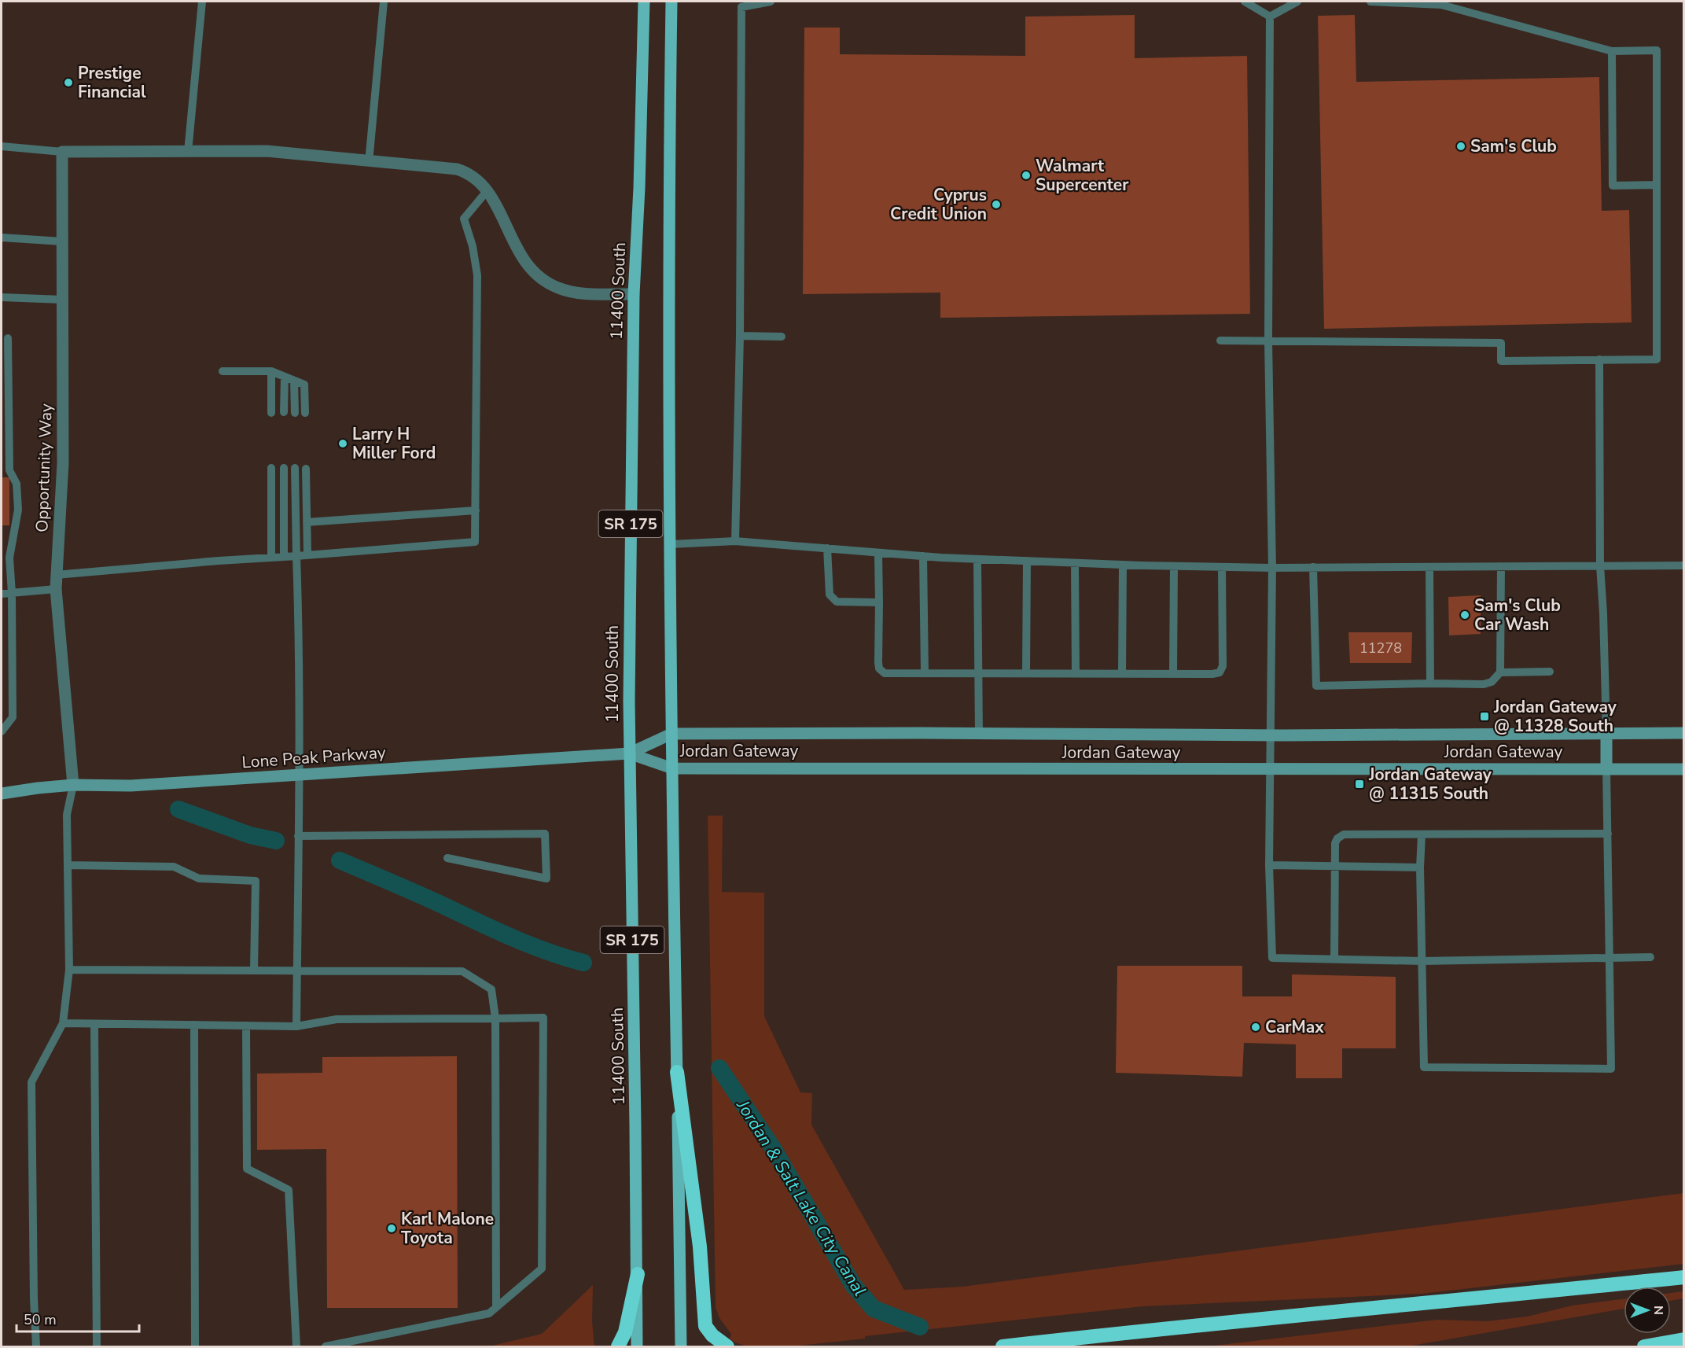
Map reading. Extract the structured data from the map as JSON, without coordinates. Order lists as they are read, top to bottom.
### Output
{
  "streets": {
    "main road": [
      "11400 South",
      "SR 175",
      "Jordan Gateway",
      "Lone Peak Parkway"
    ],
    "street": ["Opportunity Way"]
  },
  "crossings": [
    ["11400 South", "Jordan Gateway"],
    ["11400 South", "Lone Peak Parkway"],
    ["Opportunity Way", "Lone Peak Parkway"],
    ["SR 175", "Jordan Gateway"],
    ["Jordan Gateway", "Lone Peak Parkway"]
  ],
  "water": ["Jordan & Salt Lake City Canal"],
  "places": {
    "other": [
      "Prestige Financial",
      "Sam's Club",
      "Walmart Supercenter",
      "Cyprus Credit Union",
      "Larry H Miller Ford",
      "Sam's Club Car Wash",
      "CarMax",
      "Karl Malone Toyota"
    ],
    "transit": ["Jordan Gateway @ 11328 South", "Jordan Gateway @ 11315 South"]
  },
  "house_numbers": ["11278"],
  "scale_bar": "50 m",
  "north": "right"
}
